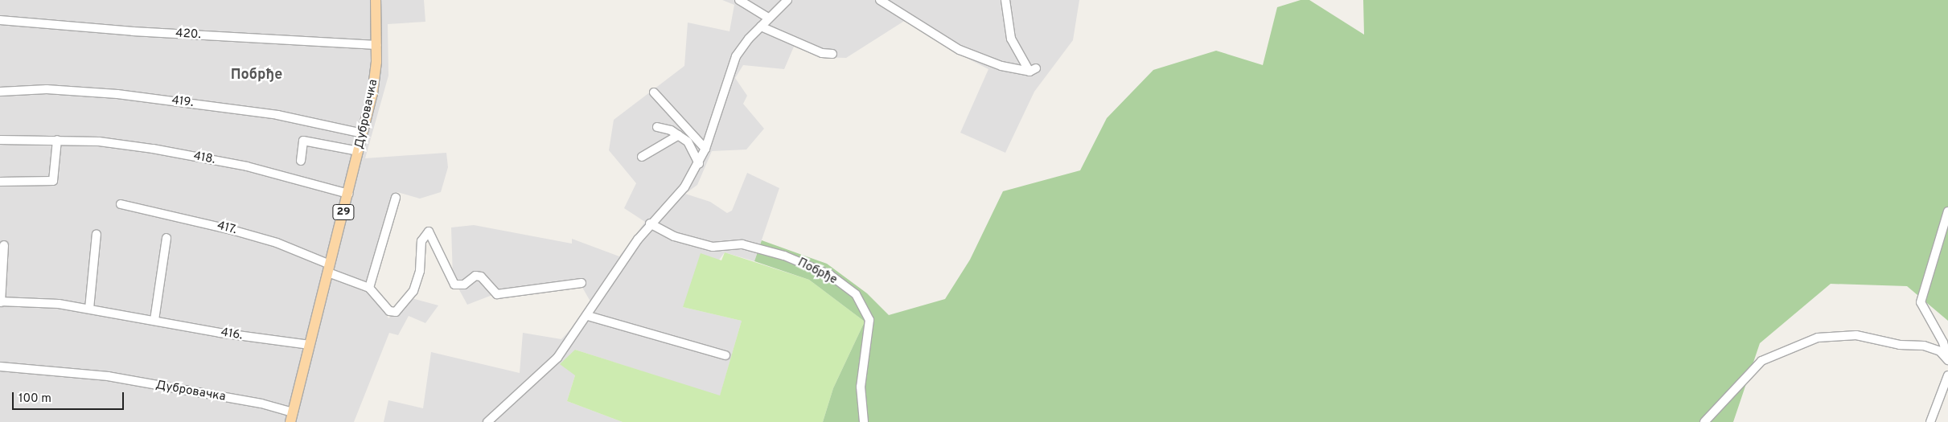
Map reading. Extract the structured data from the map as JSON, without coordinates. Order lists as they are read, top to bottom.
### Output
{
  "streets": {
    "main road": ["Дубровачка", "29"],
    "street": [
      "420.",
      "419.",
      "418.",
      "417.",
      "Побрђе",
      "416."
    ]
  },
  "crossings": [
    ["420.", "Дубровачка"],
    ["419.", "Дубровачка"],
    ["Дубровачка", "418."],
    ["Дубровачка", "417."],
    ["Дубровачка", "416."]
  ],
  "districts": ["Побрђе"],
  "scale_bar": "100 m"
}
